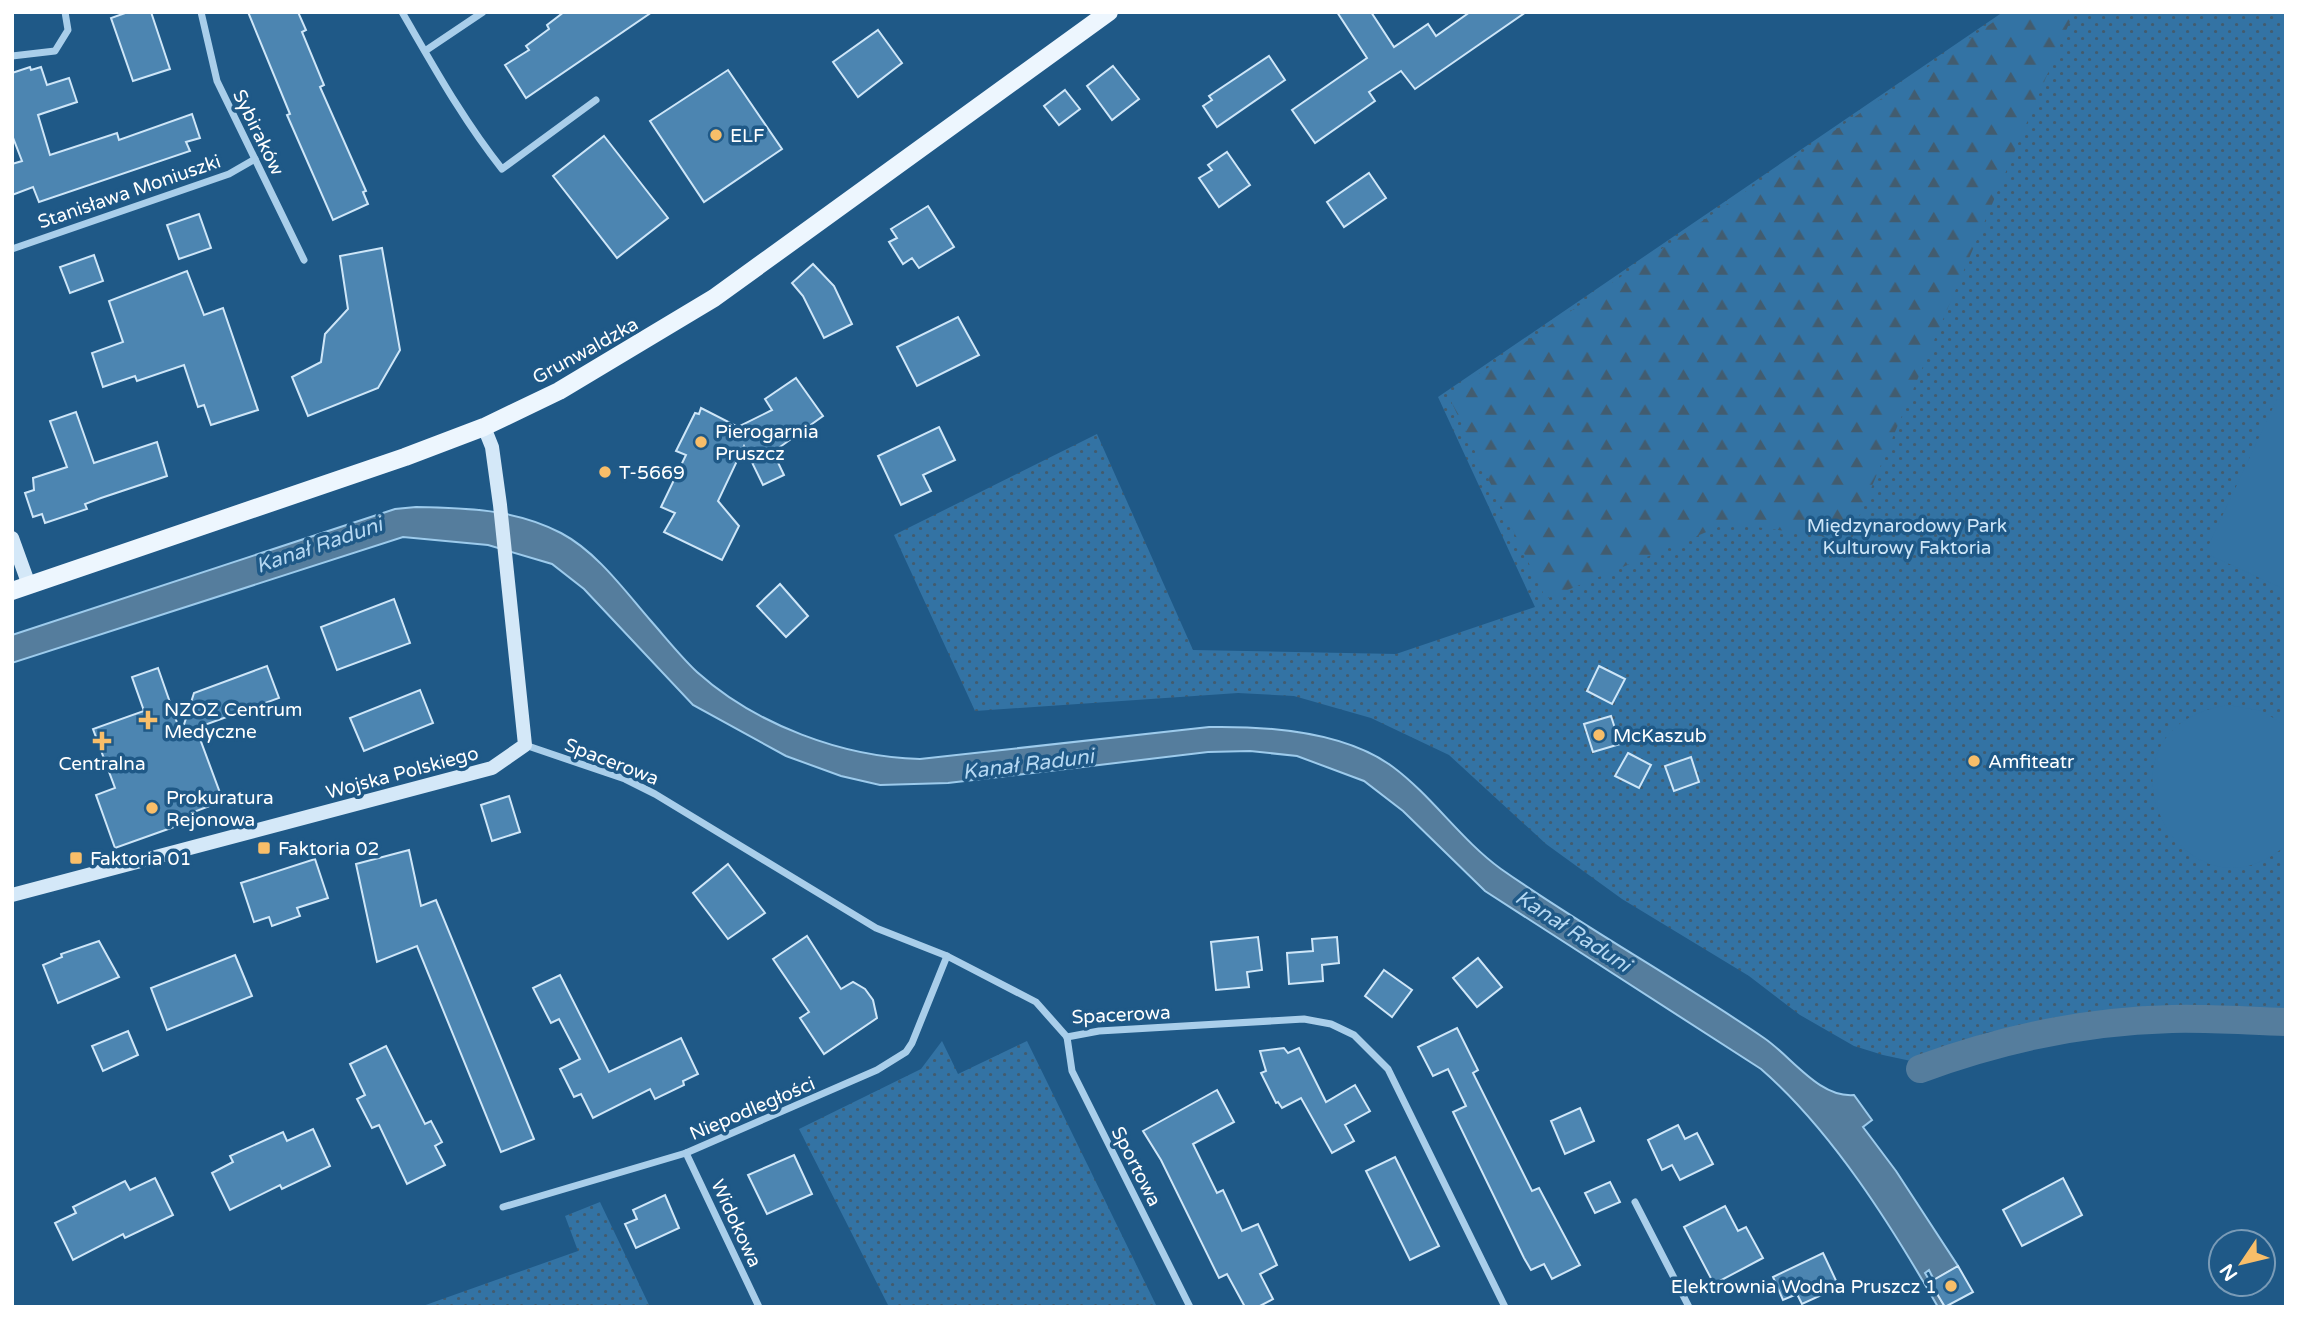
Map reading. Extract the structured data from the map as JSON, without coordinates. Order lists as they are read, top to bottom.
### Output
{
  "streets": {
    "main road": ["Grunwaldzka"],
    "street": [
      "Sybiraków",
      "Stanisława Moniuszki",
      "Spacerowa",
      "Wojska Polskiego",
      "Niepodległości",
      "Sportowa",
      "Widokowa"
    ]
  },
  "crossings": [
    ["Sybiraków", "Stanisława Moniuszki"],
    ["Spacerowa", "Wojska Polskiego"],
    ["Spacerowa", "Niepodległości"],
    ["Spacerowa", "Sportowa"],
    ["Niepodległości", "Widokowa"]
  ],
  "water": ["Kanał Raduni"],
  "parks": ["Międzynarodowy Park Kulturowy Faktoria"],
  "places": {
    "other": [
      "ELF",
      "Pierogarnia Pruszcz",
      "T-5669",
      "McKaszub",
      "Amfiteatr",
      "Prokuratura Rejonowa",
      "Elektrownia Wodna Pruszcz 1"
    ],
    "health": ["NZOZ Centrum Medyczne", "Centralna"],
    "transit": ["Faktoria 02", "Faktoria 01"]
  },
  "north": "bottom left"
}
